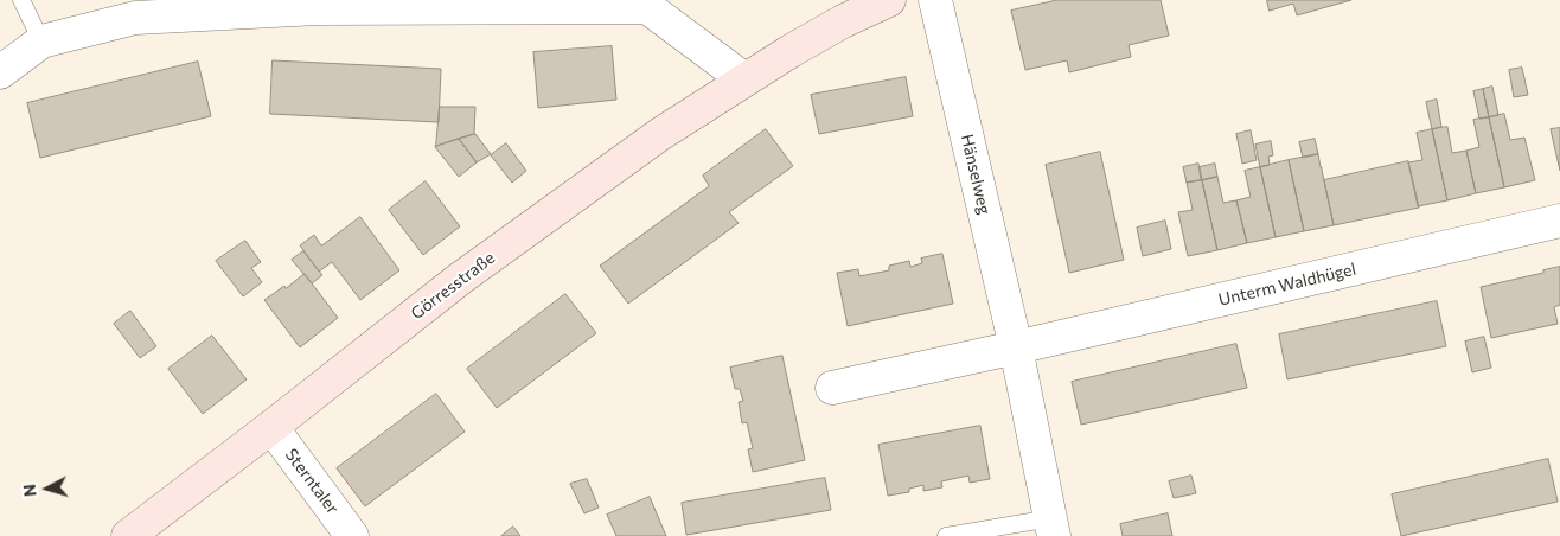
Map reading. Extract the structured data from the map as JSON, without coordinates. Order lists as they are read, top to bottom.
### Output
{
  "streets": {
    "street": [
      "Hänselweg",
      "Unterm Waldhügel",
      "Görresstraße",
      "Sterntaler"
    ]
  },
  "crossings": [
    ["Hänselweg", "Unterm Waldhügel"],
    ["Görresstraße", "Sterntaler"]
  ],
  "north": "left"
}
